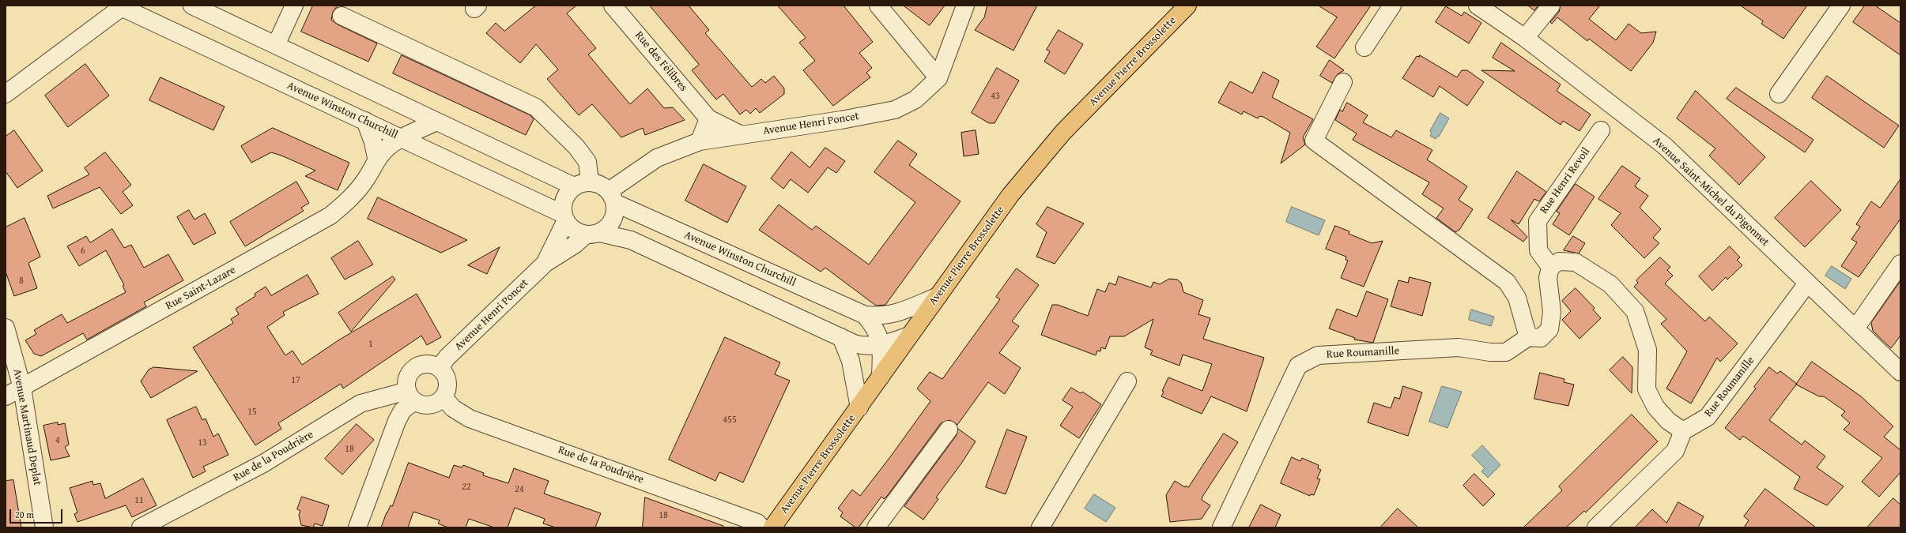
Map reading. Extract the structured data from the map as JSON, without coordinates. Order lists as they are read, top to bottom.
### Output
{
  "streets": {
    "main road": ["Avenue Pierre Brossolette"],
    "street": [
      "Rue des Félibres",
      "Avenue Winston Churchill",
      "Avenue Henri Poncet",
      "Rue Henri Revoil",
      "Avenue Saint-Michel du Pigonnet",
      "Rue Saint-Lazare",
      "Rue Roumanille",
      "Avenue Martinaud Deplat",
      "Rue de la Poudrière"
    ]
  },
  "crossings": [
    ["Rue des Félibres", "Avenue Henri Poncet"],
    ["Avenue Pierre Brossolette", "Avenue Winston Churchill"],
    ["Avenue Winston Churchill", "Avenue Henri Poncet"],
    ["Avenue Winston Churchill", "Rue Saint-Lazare"],
    ["Avenue Henri Poncet", "Rue de la Poudrière"],
    ["Rue Henri Revoil", "Rue Roumanille"],
    ["Avenue Saint-Michel du Pigonnet", "Rue Roumanille"],
    ["Rue Saint-Lazare", "Avenue Martinaud Deplat"]
  ],
  "house_numbers": [
    "43",
    "6",
    "8",
    "1",
    "17",
    "15",
    "455",
    "4",
    "13",
    "18",
    "22",
    "24",
    "11",
    "18"
  ],
  "scale_bar": "20 m"
}
